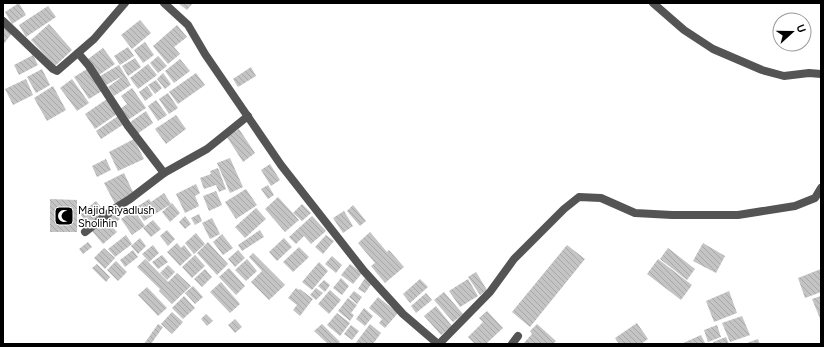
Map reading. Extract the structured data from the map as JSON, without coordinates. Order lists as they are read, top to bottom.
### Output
{
  "places": {
    "mosque": ["Majid Riyadlush Sholihin"]
  },
  "north": "right"
}
